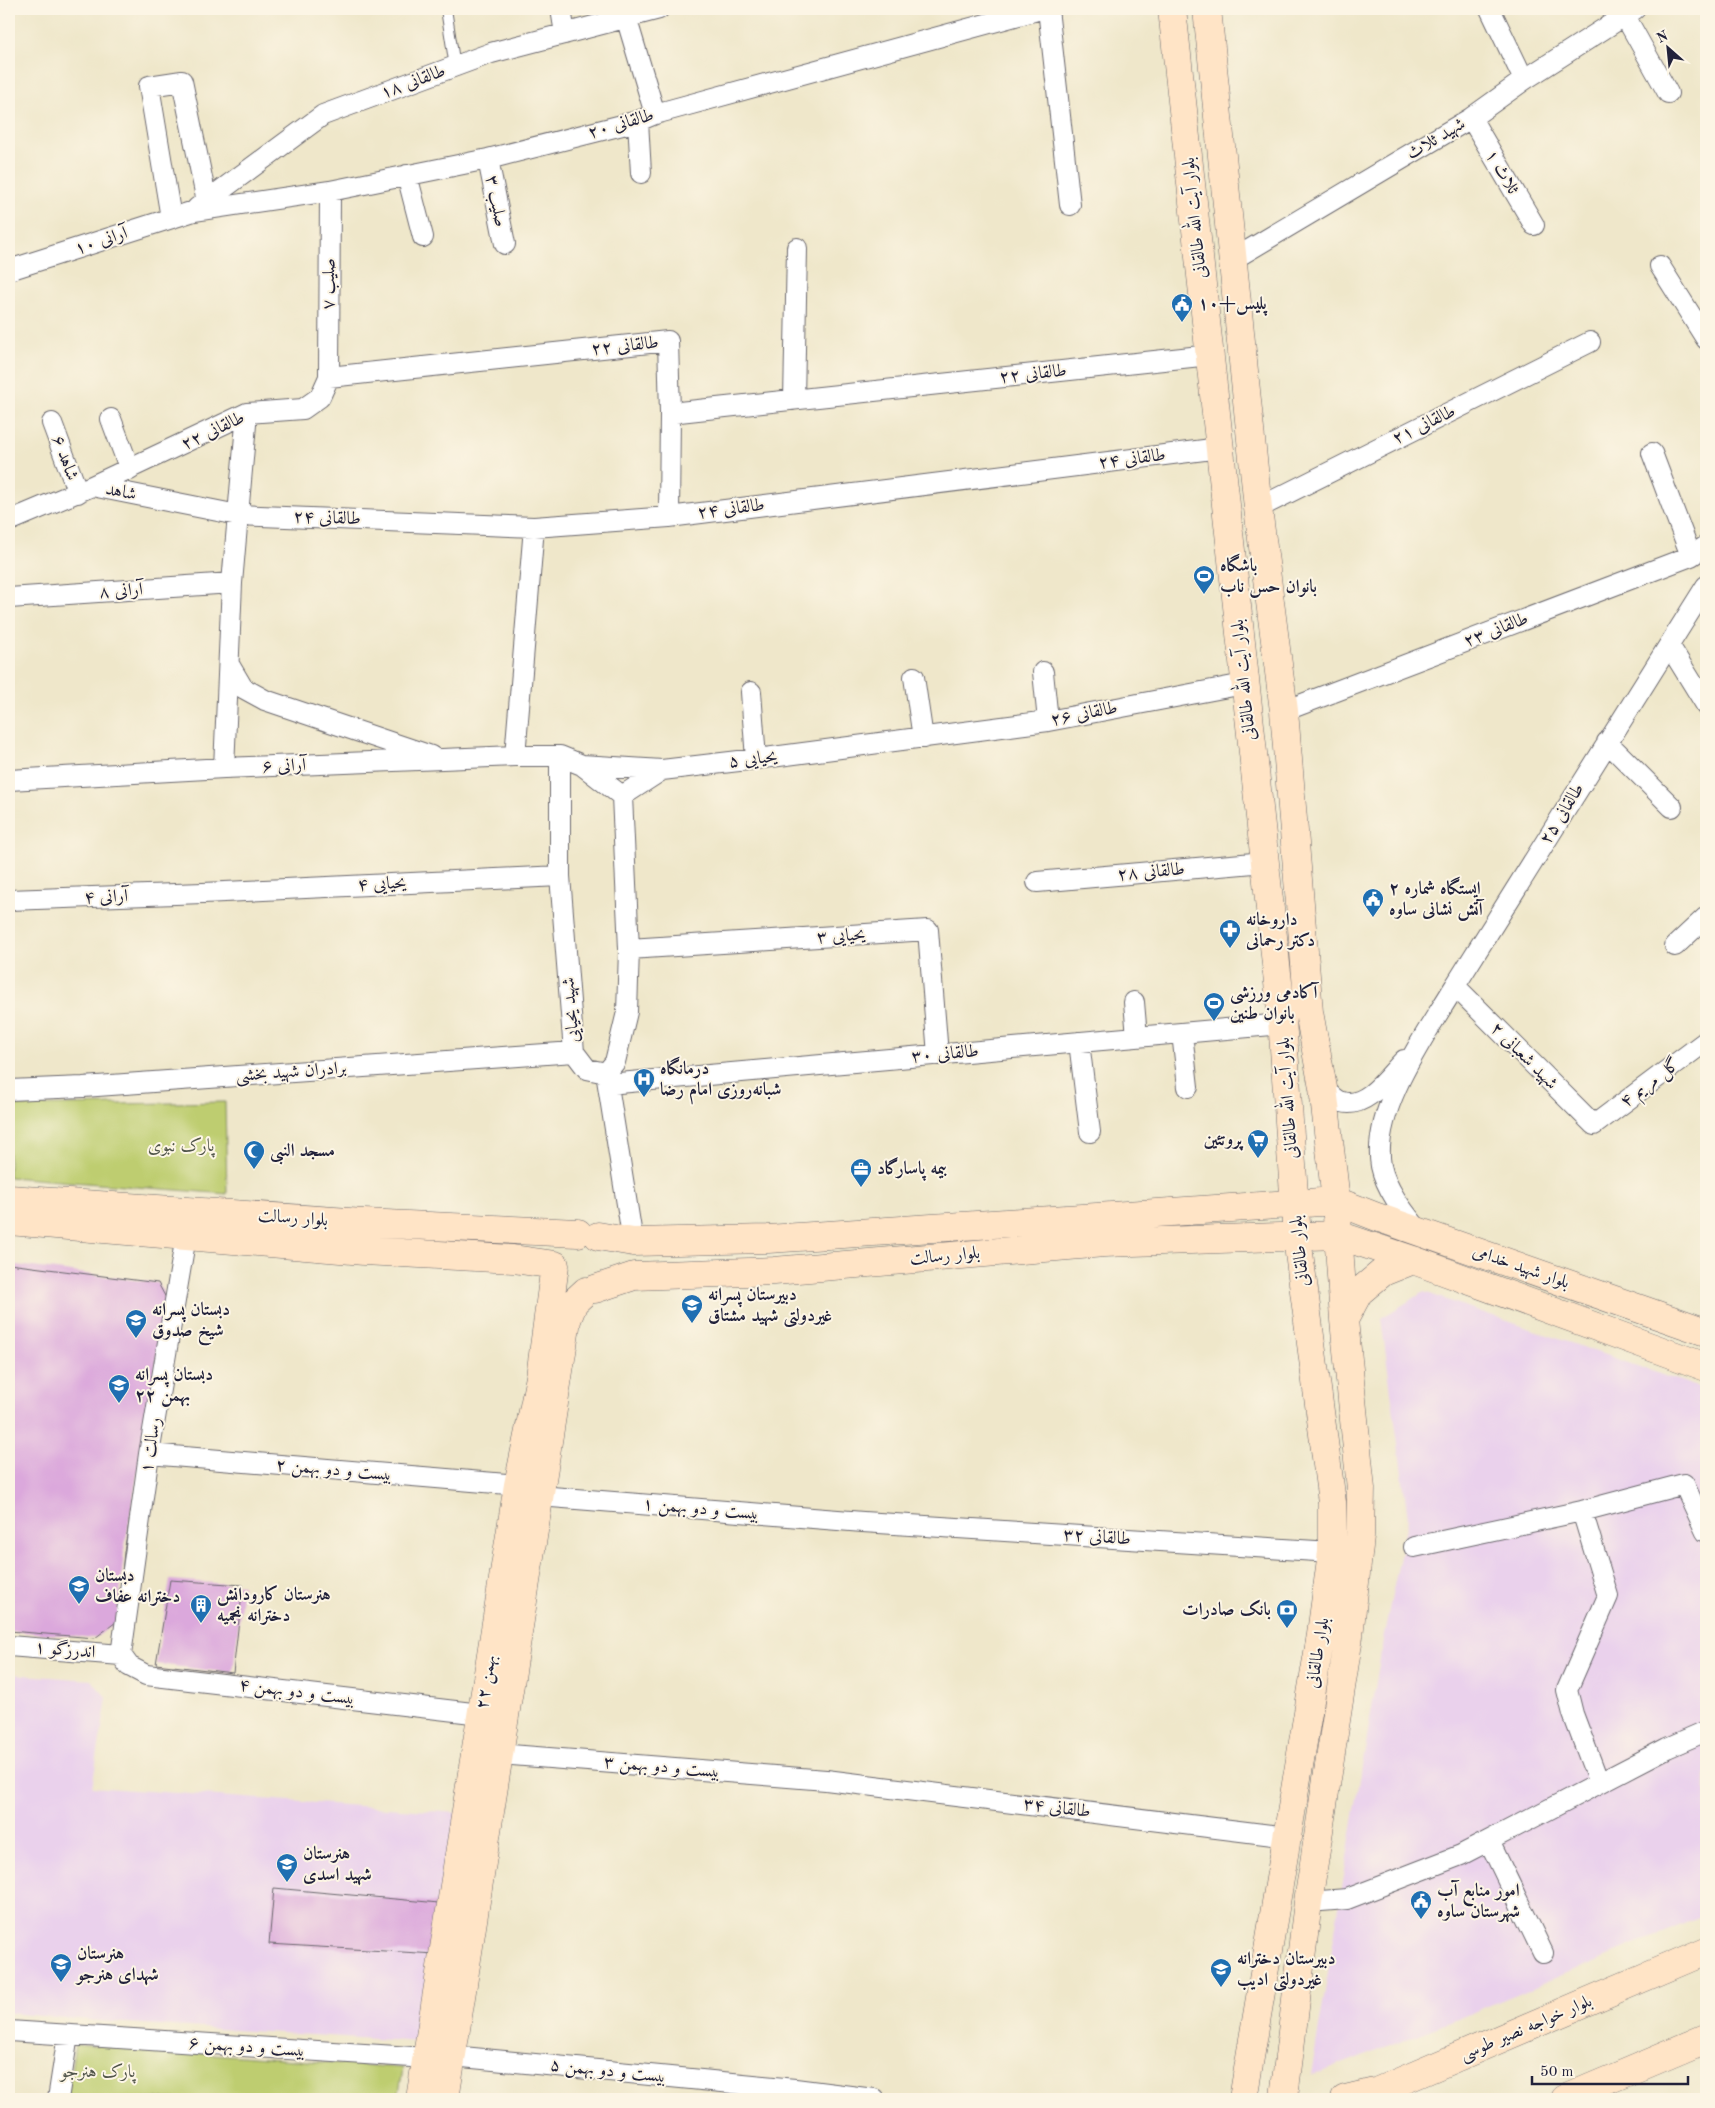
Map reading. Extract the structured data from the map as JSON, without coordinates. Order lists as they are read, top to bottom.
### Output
{
  "streets": {
    "main road": [
      "بلوار آیت الله طالقانی",
      "بلوار رسالت",
      "بلوار طالقانی",
      "بلوار شهید خدامی",
      "۲۲ بهمن",
      "بلوار خواجه نصیر طوسی"
    ],
    "street": [
      "طالقانی ۱۸",
      "طالقانی ۲۰",
      "شهید ثلاث",
      "ثلاث ۱",
      "صلیب ۳",
      "آرانی ۱۰",
      "صلیب ۷",
      "طالقانی ۲۲",
      "طالقانی ۲۱",
      "شاهد ۶",
      "طالقانی ۲۴",
      "شاهد",
      "آرانی ۸",
      "طالقانی ۲۳",
      "طالقانی ۲۶",
      "یحیایی ۵",
      "آرانی ۶",
      "طالقانی ۲۵",
      "طالقانی ۲۸",
      "یحیایی ۴",
      "آرانی ۴",
      "یحیایی ۳",
      "شهید یحیایی",
      "طالقانی ۳۰",
      "شهید شعبانی ۲",
      "برادران شهید بخشی",
      "گل مریم ۴",
      "رسالت ۱",
      "بیست و دو بهمن ۲",
      "بیست و دو بهمن ۱",
      "طالقانی ۳۲",
      "اندرزگو ۱",
      "بیست و دو بهمن ۴",
      "بیست و دو بهمن ۳",
      "طالقانی ۳۴",
      "بیست و دو بهمن ۶",
      "بیست و دو بهمن ۵"
    ]
  },
  "crossings": [
    ["طالقانی ۱۸", "طالقانی ۲۰"],
    ["طالقانی ۱۸", "آرانی ۱۰"],
    ["طالقانی ۲۰", "صلیب ۳"],
    ["طالقانی ۲۰", "آرانی ۱۰"],
    ["طالقانی ۲۰", "صلیب ۷"],
    ["شهید ثلاث", "ثلاث ۱"],
    ["شهید ثلاث", "بلوار آیت الله طالقانی"],
    ["بلوار آیت الله طالقانی", "طالقانی ۲۲"],
    ["بلوار آیت الله طالقانی", "طالقانی ۲۱"],
    ["بلوار آیت الله طالقانی", "طالقانی ۲۴"],
    ["بلوار آیت الله طالقانی", "طالقانی ۲۳"],
    ["بلوار آیت الله طالقانی", "طالقانی ۲۶"],
    ["بلوار آیت الله طالقانی", "طالقانی ۲۸"],
    ["بلوار آیت الله طالقانی", "طالقانی ۳۰"],
    ["بلوار آیت الله طالقانی", "بلوار رسالت"],
    ["بلوار آیت الله طالقانی", "بلوار طالقانی"],
    ["بلوار آیت الله طالقانی", "بلوار شهید خدامی"],
    ["صلیب ۷", "طالقانی ۲۲"],
    ["طالقانی ۲۲", "شاهد ۶"],
    ["طالقانی ۲۲", "شاهد"],
    ["شاهد ۶", "شاهد"],
    ["طالقانی ۲۴", "شاهد"],
    ["طالقانی ۲۶", "یحیایی ۵"],
    ["آرانی ۶", "شهید یحیایی"],
    ["طالقانی ۲۵", "شهید شعبانی ۲"],
    ["یحیایی ۴", "آرانی ۴"],
    ["یحیایی ۴", "شهید یحیایی"],
    ["یحیایی ۳", "طالقانی ۳۰"],
    ["شهید یحیایی", "طالقانی ۳۰"],
    ["شهید یحیایی", "برادران شهید بخشی"],
    ["شهید شعبانی ۲", "گل مریم ۴"],
    ["بلوار رسالت", "بلوار طالقانی"],
    ["بلوار رسالت", "بلوار شهید خدامی"],
    ["بلوار رسالت", "رسالت ۱"],
    ["بلوار رسالت", "۲۲ بهمن"],
    ["بلوار طالقانی", "بلوار شهید خدامی"],
    ["بلوار طالقانی", "طالقانی ۳۲"],
    ["بلوار طالقانی", "طالقانی ۳۴"],
    ["رسالت ۱", "بیست و دو بهمن ۲"],
    ["رسالت ۱", "اندرزگو ۱"],
    ["رسالت ۱", "بیست و دو بهمن ۴"],
    ["بیست و دو بهمن ۲", "بیست و دو بهمن ۱"],
    ["بیست و دو بهمن ۲", "۲۲ بهمن"],
    ["بیست و دو بهمن ۱", "طالقانی ۳۲"],
    ["بیست و دو بهمن ۱", "۲۲ بهمن"],
    ["اندرزگو ۱", "بیست و دو بهمن ۴"],
    ["۲۲ بهمن", "بیست و دو بهمن ۴"],
    ["۲۲ بهمن", "بیست و دو بهمن ۳"],
    ["۲۲ بهمن", "بیست و دو بهمن ۶"],
    ["۲۲ بهمن", "بیست و دو بهمن ۵"],
    ["بیست و دو بهمن ۳", "طالقانی ۳۴"],
    ["بیست و دو بهمن ۶", "بیست و دو بهمن ۵"]
  ],
  "parks": ["پارک نبوی", "پارک هنرجو"],
  "places": {
    "public building": ["پلیس+۱۰", "ایستگاه شماره ۲ آتش نشانی ساوه", "امور منابع آب شهرستان ساوه"],
    "sports": ["باشگاه بانوان حس ناب", "آکادمی ورزشی بانوان طنین"],
    "pharmacy": ["داروخانه دکتر رحمانی"],
    "hospital": ["درمانگاه شبانه‌روزی امام رضا"],
    "supermarket": ["پروتئین"],
    "mosque": ["مسجد النبی"],
    "office": ["بیمه پاسارگاد"],
    "school or university": [
      "دبیرستان پسرانه غیردولتی شهید مشتاق",
      "دبستان پسرانه شیخ صدوق",
      "دبستان پسرانه ۲۲ بهمن",
      "دبستان دخترانه عفاف",
      "هنرستان شهید اسدی",
      "هنرستان شهدای هنرجو",
      "دبیرستان دخترانه غیردولتی ادیب"
    ],
    "building": ["هنرستان کارودانش دخترانه نجمیه"],
    "bank": ["بانک صادرات"]
  },
  "scale_bar": "50 m",
  "north": "top left"
}
